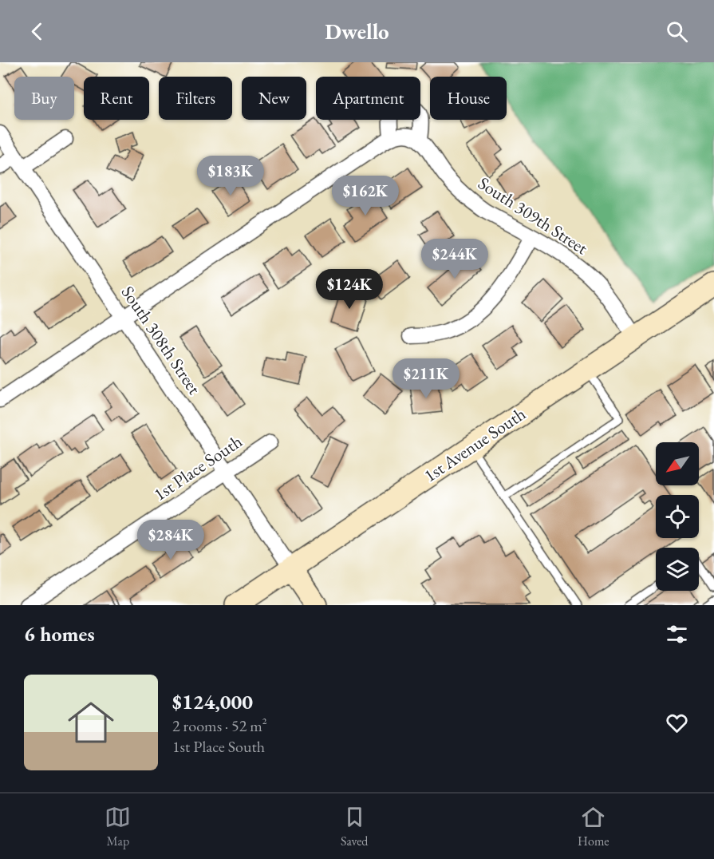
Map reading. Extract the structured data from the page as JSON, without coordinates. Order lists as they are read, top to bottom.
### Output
{
  "streets": {
    "main road": ["1st Avenue South"],
    "street": ["South 309th Street", "South 308th Street", "1st Place South"]
  },
  "crossings": [
    ["South 309th Street", "1st Avenue South"],
    ["South 308th Street", "1st Avenue South"],
    ["South 308th Street", "1st Place South"]
  ],
  "north": "bottom left",
  "page": {
    "header": "Dwello",
    "chip": [
      "Buy",
      "Rent",
      "Filters",
      "New",
      "Apartment",
      "House"
    ],
    "price": [
      "$183K",
      "$162K",
      "$244K",
      "$124K",
      "$211K",
      "$284K"
    ],
    "heading": "6 homes",
    "list": [
      {
        "name": "$124,000",
        "note": "2 rooms · 52 m² · 1st Place South"
      }
    ],
    "tabs": ["Map", "Saved", "Home"]
  }
}
